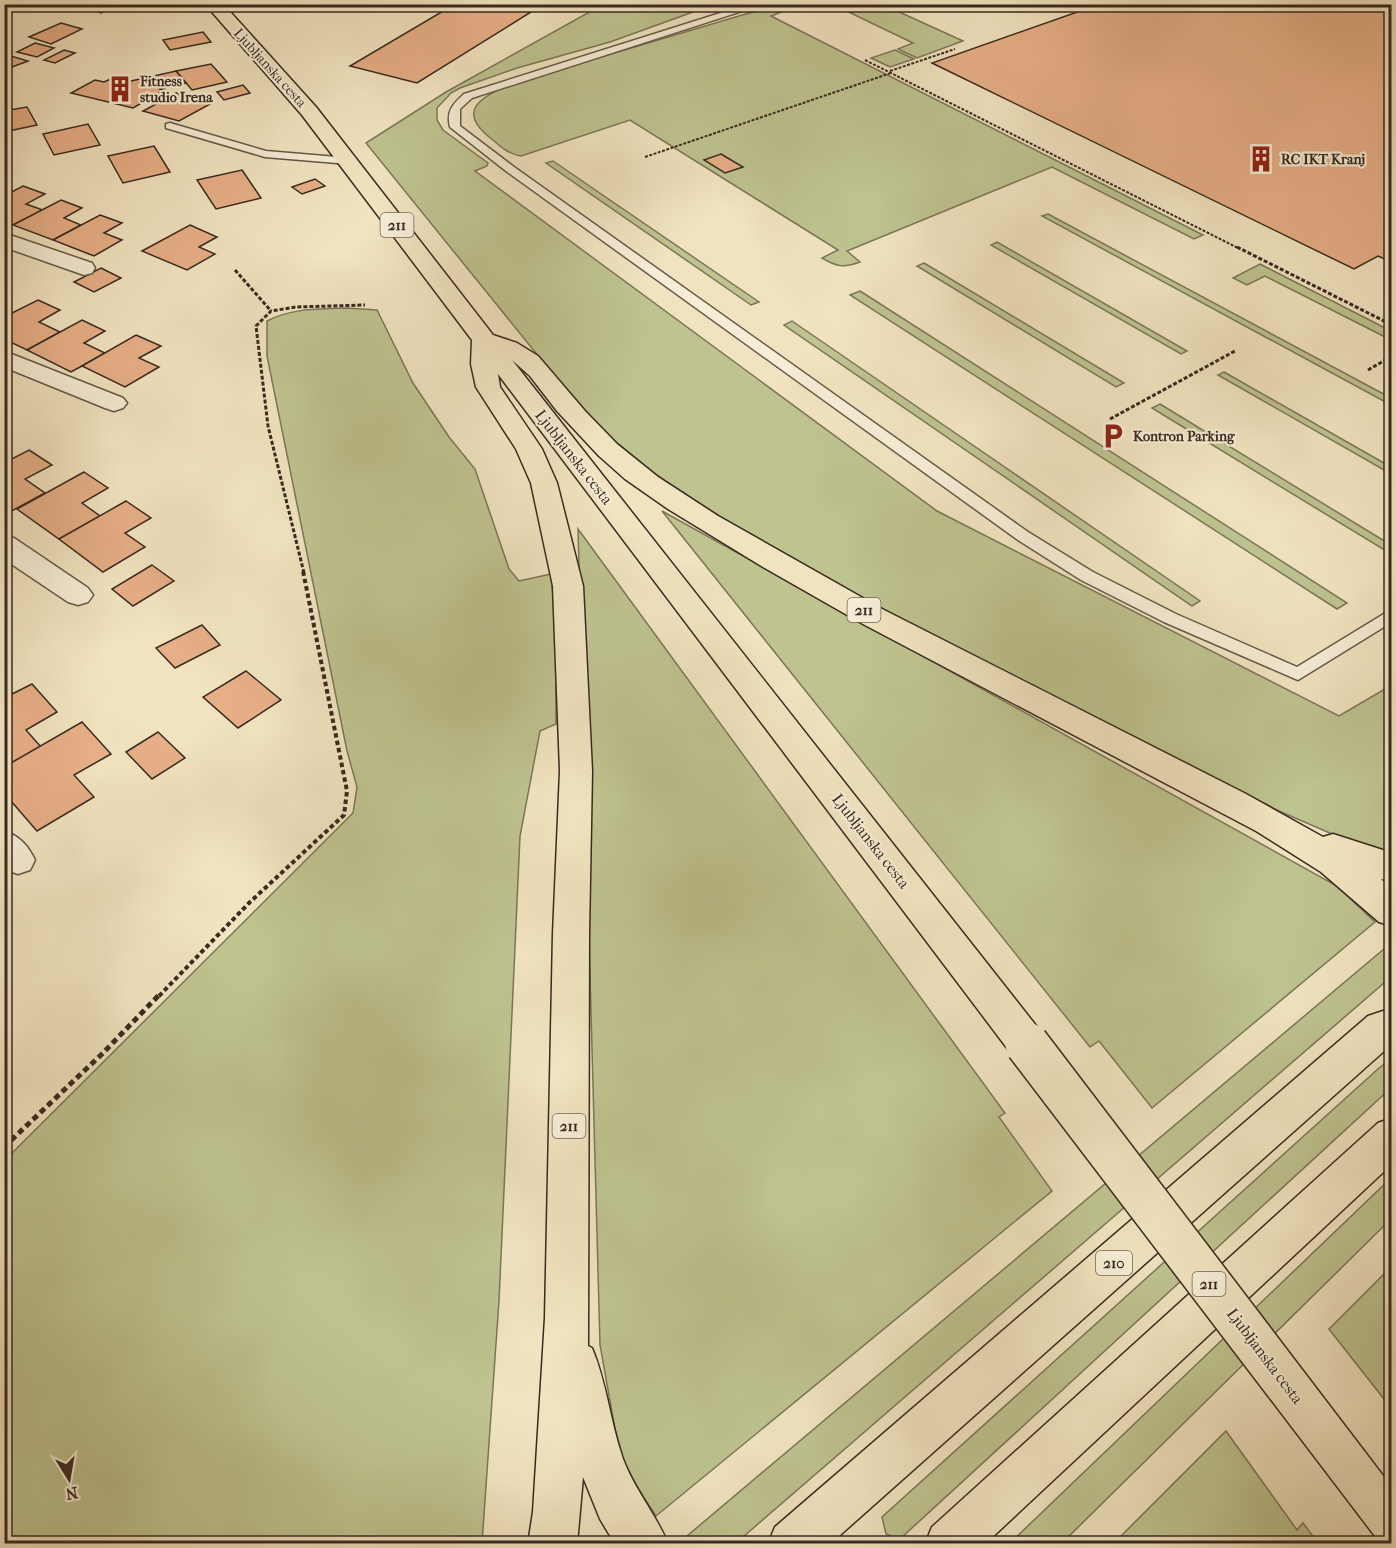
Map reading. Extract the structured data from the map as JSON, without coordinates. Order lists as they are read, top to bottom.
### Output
{
  "streets": {
    "main road": ["Ljubljanska cesta", "211", "210"]
  },
  "crossings": [
    ["Ljubljanska cesta", "211"]
  ],
  "places": {
    "building": ["Fitness studio Irena", "RC IKT Kranj"],
    "parking": ["Kontron Parking"]
  },
  "north": "bottom"
}
